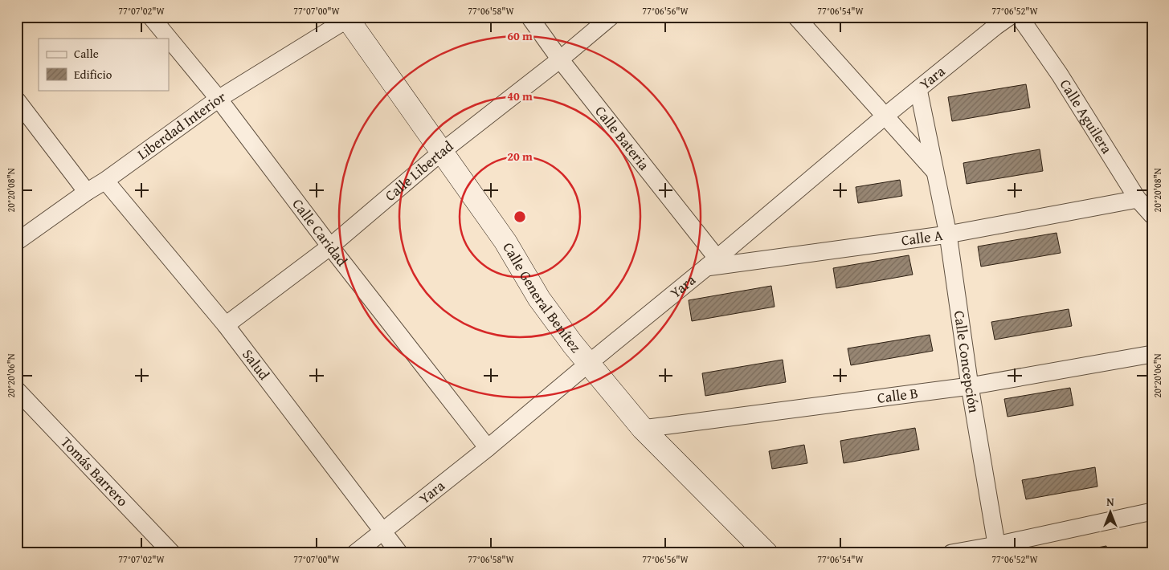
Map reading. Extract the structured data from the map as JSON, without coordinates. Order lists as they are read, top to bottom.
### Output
{
  "streets": {
    "street": [
      "Yara",
      "Calle Aguilera",
      "Liberdad Interior",
      "Calle Bateria",
      "Calle Libertad",
      "Calle Caridad",
      "Calle A",
      "Calle General Benítez",
      "Calle Concepción",
      "Salud",
      "Calle B",
      "Tomás Barrero"
    ]
  },
  "crossings": [
    ["Yara", "Calle Bateria"],
    ["Yara", "Calle Caridad"],
    ["Yara", "Calle A"],
    ["Yara", "Calle General Benítez"],
    ["Yara", "Calle Concepción"],
    ["Yara", "Salud"],
    ["Calle Aguilera", "Calle A"],
    ["Liberdad Interior", "Calle Caridad"],
    ["Liberdad Interior", "Calle General Benítez"],
    ["Liberdad Interior", "Salud"],
    ["Calle Bateria", "Calle Libertad"],
    ["Calle Bateria", "Calle A"],
    ["Calle Libertad", "Calle Caridad"],
    ["Calle Libertad", "Calle General Benítez"],
    ["Calle Libertad", "Salud"],
    ["Calle A", "Calle Concepción"],
    ["Calle General Benítez", "Calle B"],
    ["Calle Concepción", "Calle B"]
  ],
  "legend": ["Calle", "Edificio"],
  "north": "top",
  "coordinates": [
    "77°07'02\"W",
    "77°07'00\"W",
    "77°06'58\"W",
    "77°06'56\"W",
    "77°06'54\"W",
    "77°06'52\"W",
    "20°20'08\"N",
    "20°20'06\"N"
  ],
  "rings": ["60 m", "40 m", "20 m"]
}
